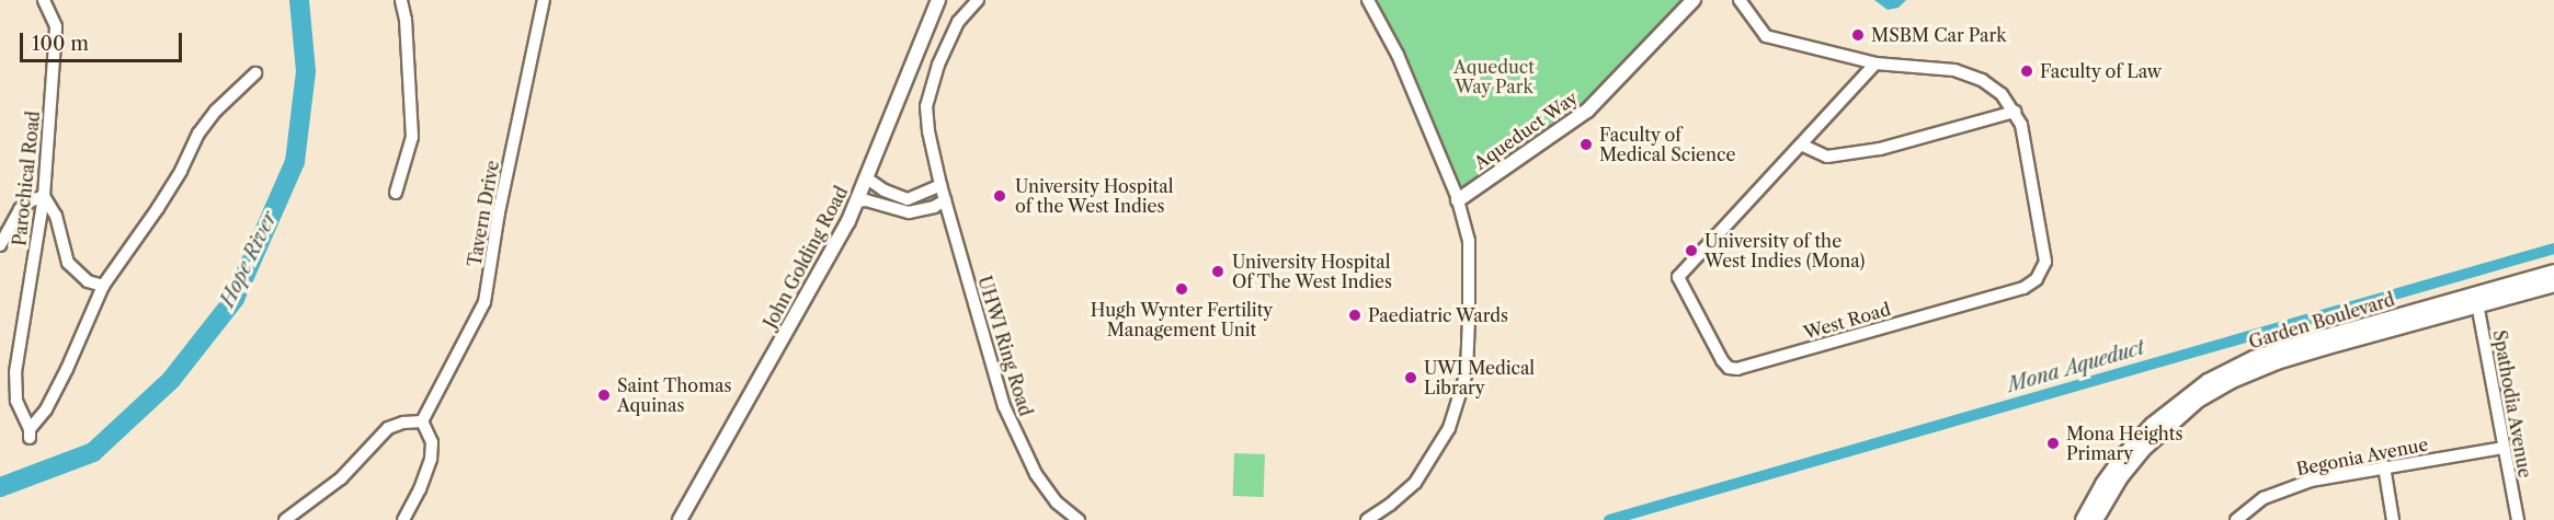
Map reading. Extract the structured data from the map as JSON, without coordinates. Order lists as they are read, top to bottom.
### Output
{
  "streets": {
    "street": [
      "Aqueduct Way",
      "Parochical Road",
      "Tavern Drive",
      "John Golding Road",
      "West Road",
      "Garden Boulevard",
      "UHWI Ring Road",
      "Spathodia Avenue",
      "Begonia Avenue"
    ]
  },
  "crossings": [
    ["Garden Boulevard", "Spathodia Avenue"],
    ["Spathodia Avenue", "Begonia Avenue"]
  ],
  "water": ["Hope River", "Mona Aqueduct"],
  "parks": ["Aqueduct Way Park"],
  "places": [
    "MSBM Car Park",
    "Faculty of Law",
    "Faculty of Medical Science",
    "University Hospital of the West Indies",
    "University of the West Indies (Mona)",
    "University Hospital Of The West Indies",
    "Hugh Wynter Fertility Management Unit",
    "Paediatric Wards",
    "UWI Medical Library",
    "Saint Thomas Aquinas",
    "Mona Heights Primary"
  ],
  "scale_bar": "100 m"
}
